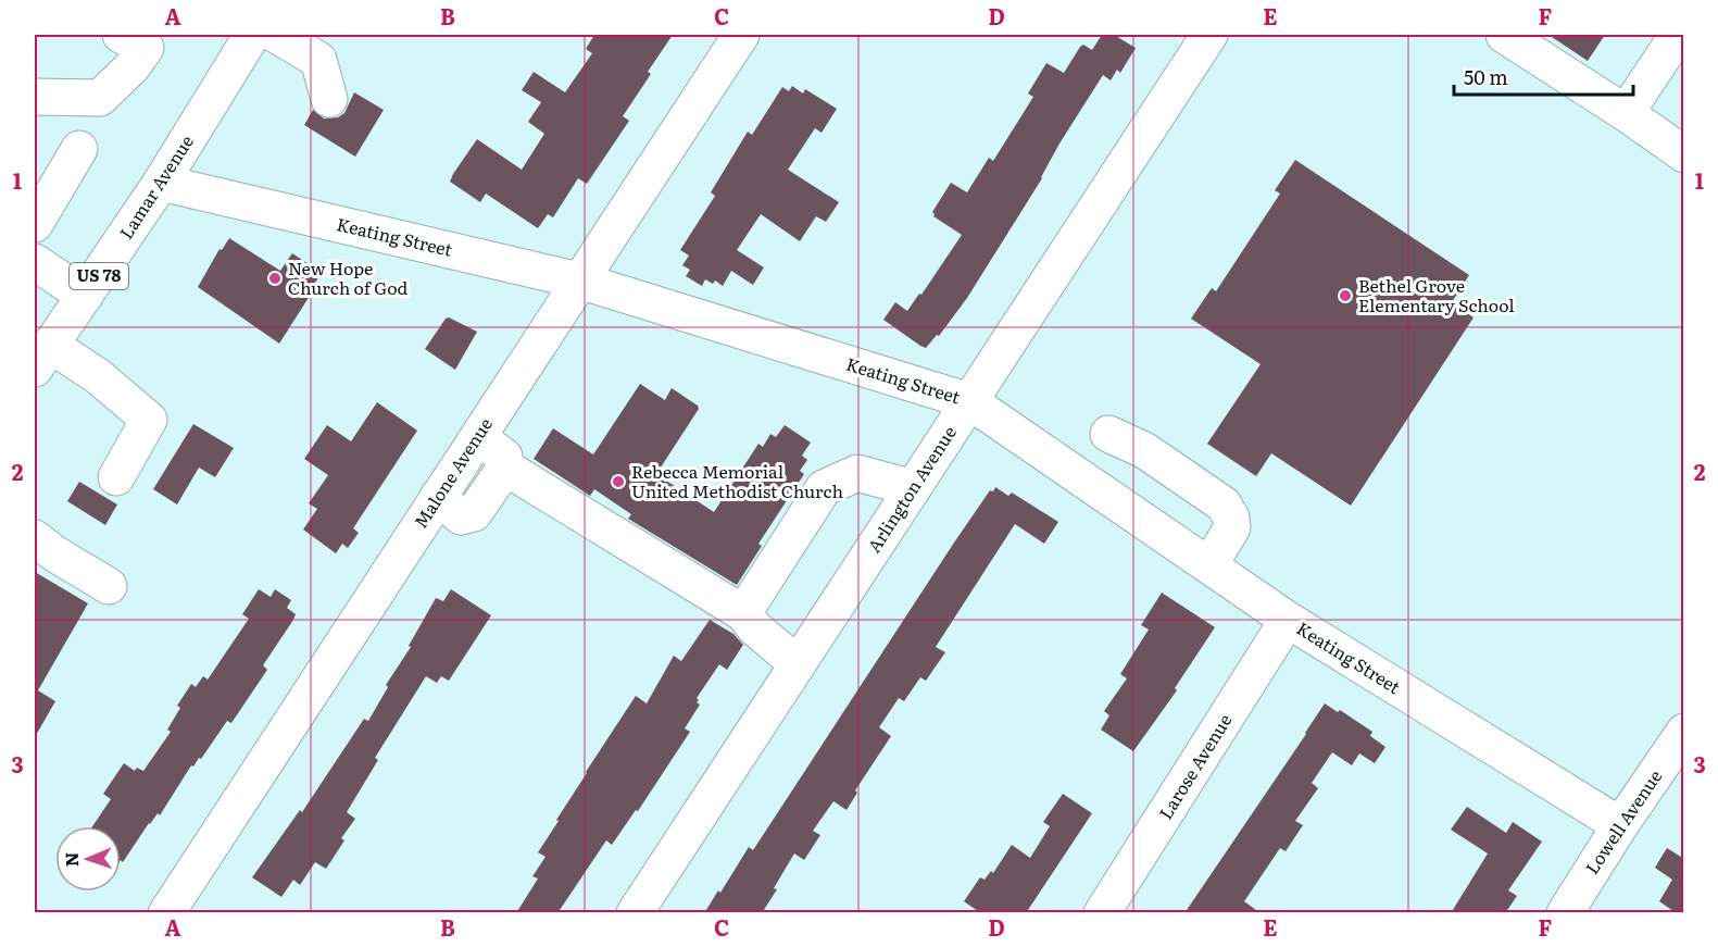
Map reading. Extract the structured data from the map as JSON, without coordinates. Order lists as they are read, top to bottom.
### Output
{
  "streets": {
    "street": [
      "Lamar Avenue",
      "Keating Street",
      "US 78",
      "Malone Avenue",
      "Arlington Avenue",
      "Larose Avenue",
      "Lowell Avenue"
    ]
  },
  "crossings": [
    ["Lamar Avenue", "Keating Street"],
    ["Keating Street", "Malone Avenue"],
    ["Keating Street", "Arlington Avenue"],
    ["Keating Street", "Larose Avenue"],
    ["Keating Street", "Lowell Avenue"]
  ],
  "places": ["New Hope Church of God", "Bethel Grove Elementary School", "Rebecca Memorial United Methodist Church"],
  "scale_bar": "50 m",
  "north": "left",
  "grid": {
    "columns": [
      "A",
      "B",
      "C",
      "D",
      "E",
      "F"
    ],
    "rows": ["1", "2", "3"]
  }
}
